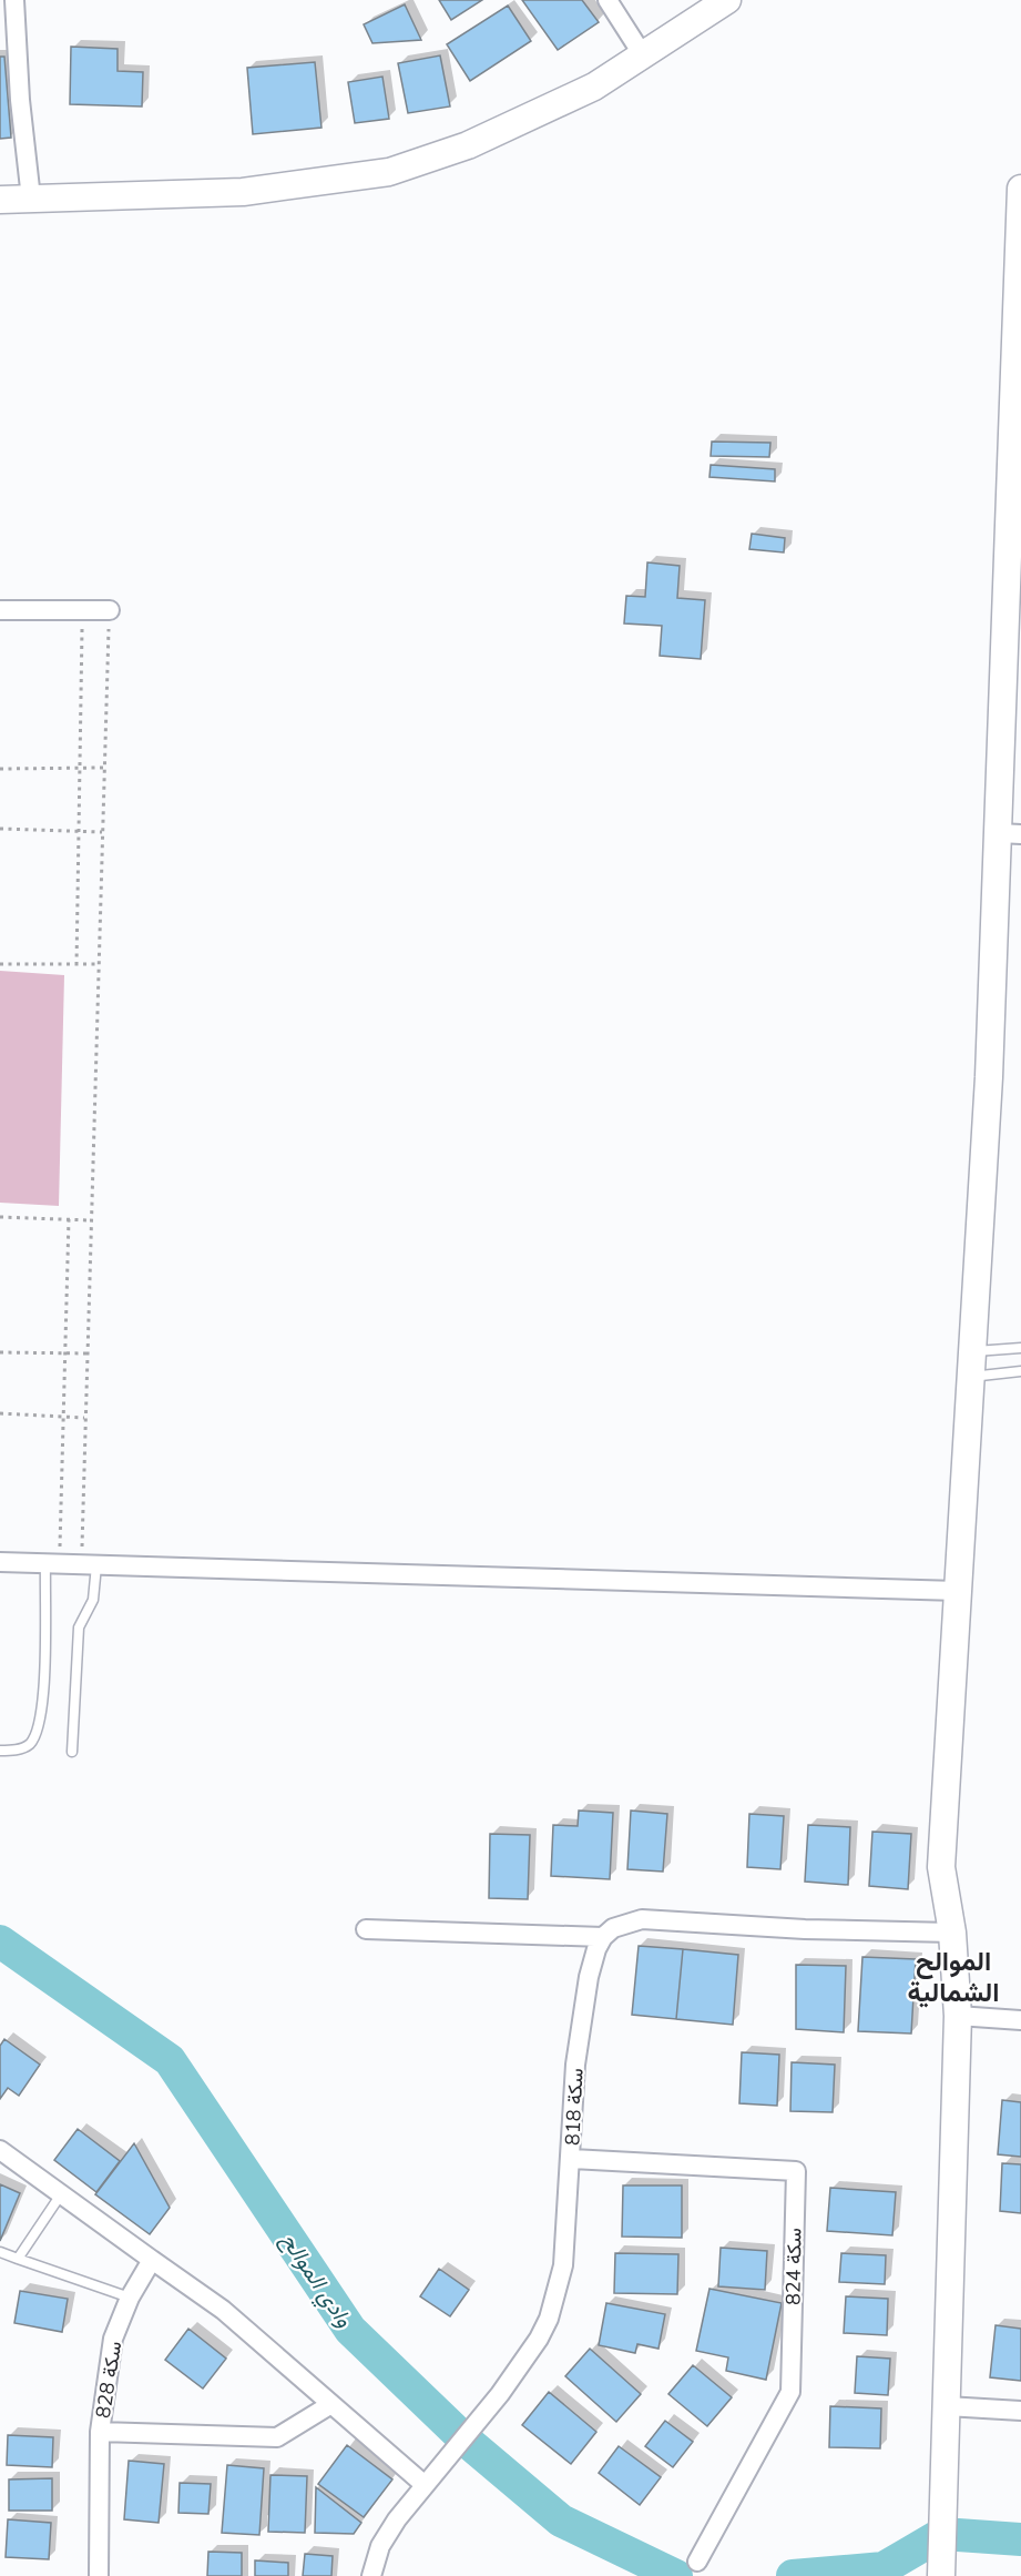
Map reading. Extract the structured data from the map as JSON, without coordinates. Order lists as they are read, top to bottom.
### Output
{
  "streets": {
    "street": ["سكة 818", "سكة 824", "سكة 828"]
  },
  "crossings": [
    ["سكة 818", "سكة 824"]
  ],
  "districts": ["الموالح الشمالية"],
  "water": ["وادي الموالح"]
}
